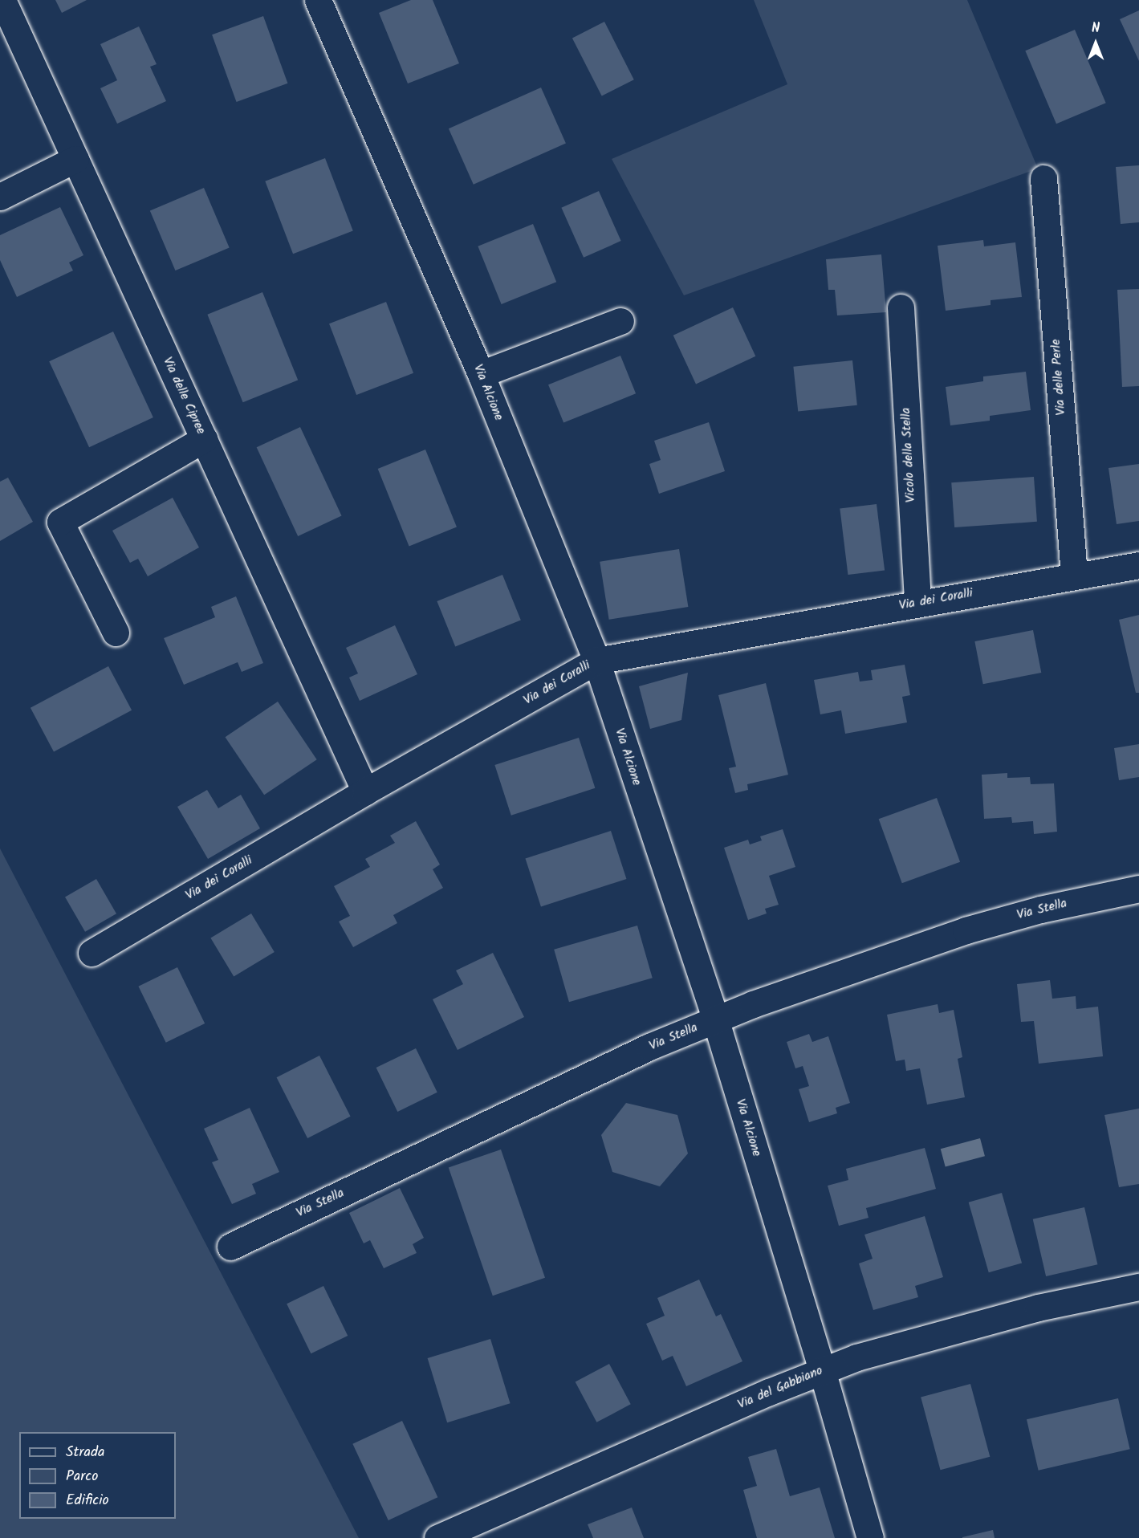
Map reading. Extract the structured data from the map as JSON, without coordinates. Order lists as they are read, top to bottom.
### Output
{
  "streets": {
    "street": [
      "Via delle Perle",
      "Via Alcione",
      "Via delle Cipree",
      "Vicolo della Stella",
      "Via dei Coralli",
      "Via Stella",
      "Via del Gabbiano"
    ]
  },
  "crossings": [
    ["Via delle Perle", "Via dei Coralli"],
    ["Via Alcione", "Via dei Coralli"],
    ["Via Alcione", "Via Stella"],
    ["Via Alcione", "Via del Gabbiano"],
    ["Via delle Cipree", "Via dei Coralli"],
    ["Vicolo della Stella", "Via dei Coralli"]
  ],
  "legend": ["Strada", "Parco", "Edificio"],
  "north": "top"
}
